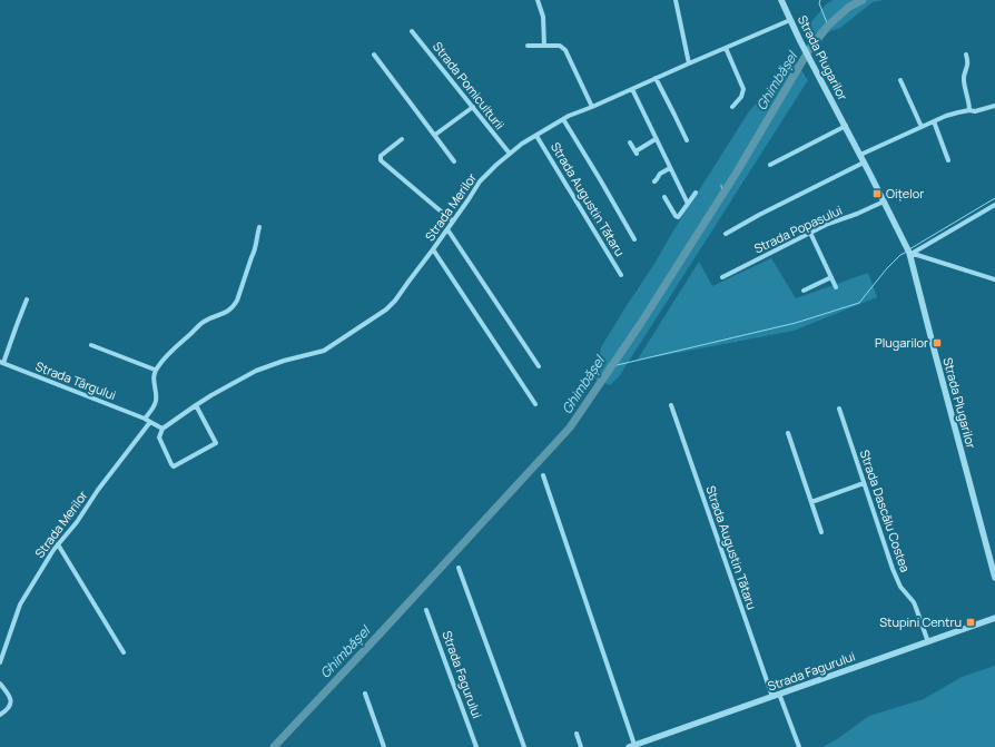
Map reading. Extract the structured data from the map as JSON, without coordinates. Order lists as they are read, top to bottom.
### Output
{
  "streets": {
    "street": [
      "Strada Plugarilor",
      "Strada Pomiculturii",
      "Strada Augustin Tătaru",
      "Strada Merilor",
      "Strada Popasului",
      "Strada Târgului",
      "Strada Dascălu Costea",
      "Strada Fagurului"
    ]
  },
  "crossings": [
    ["Strada Plugarilor", "Strada Merilor"],
    ["Strada Plugarilor", "Strada Popasului"],
    ["Strada Pomiculturii", "Strada Merilor"],
    ["Strada Augustin Tătaru", "Strada Merilor"],
    ["Strada Augustin Tătaru", "Strada Fagurului"],
    ["Strada Merilor", "Strada Târgului"],
    ["Strada Dascălu Costea", "Strada Fagurului"]
  ],
  "water": ["Ghimbășel"],
  "places": {
    "transit": ["Oițelor", "Plugarilor", "Stupini Centru"]
  }
}
